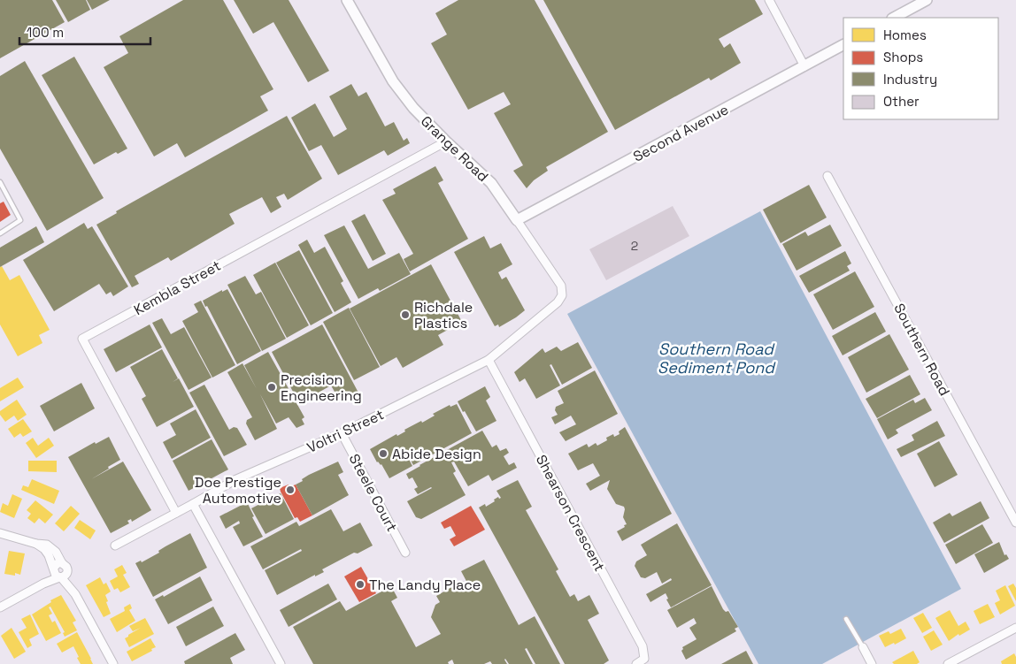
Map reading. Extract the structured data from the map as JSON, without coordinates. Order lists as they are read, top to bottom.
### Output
{
  "streets": {
    "main road": ["Second Avenue", "Grange Road"],
    "street": [
      "Kembla Street",
      "Southern Road",
      "Voltri Street",
      "Steele Court",
      "Shearson Crescent"
    ]
  },
  "crossings": [
    ["Second Avenue", "Grange Road"],
    ["Grange Road", "Kembla Street"],
    ["Grange Road", "Voltri Street"],
    ["Kembla Street", "Voltri Street"],
    ["Voltri Street", "Steele Court"],
    ["Voltri Street", "Shearson Crescent"]
  ],
  "water": ["Southern Road Sediment Pond"],
  "places": [
    "Richdale Plastics",
    "Precision Engineering",
    "Abide Design",
    "Doe Prestige Automotive",
    "The Landy Place"
  ],
  "house_numbers": ["2"],
  "legend": [
    "Homes",
    "Shops",
    "Industry",
    "Other"
  ],
  "scale_bar": "100 m"
}
